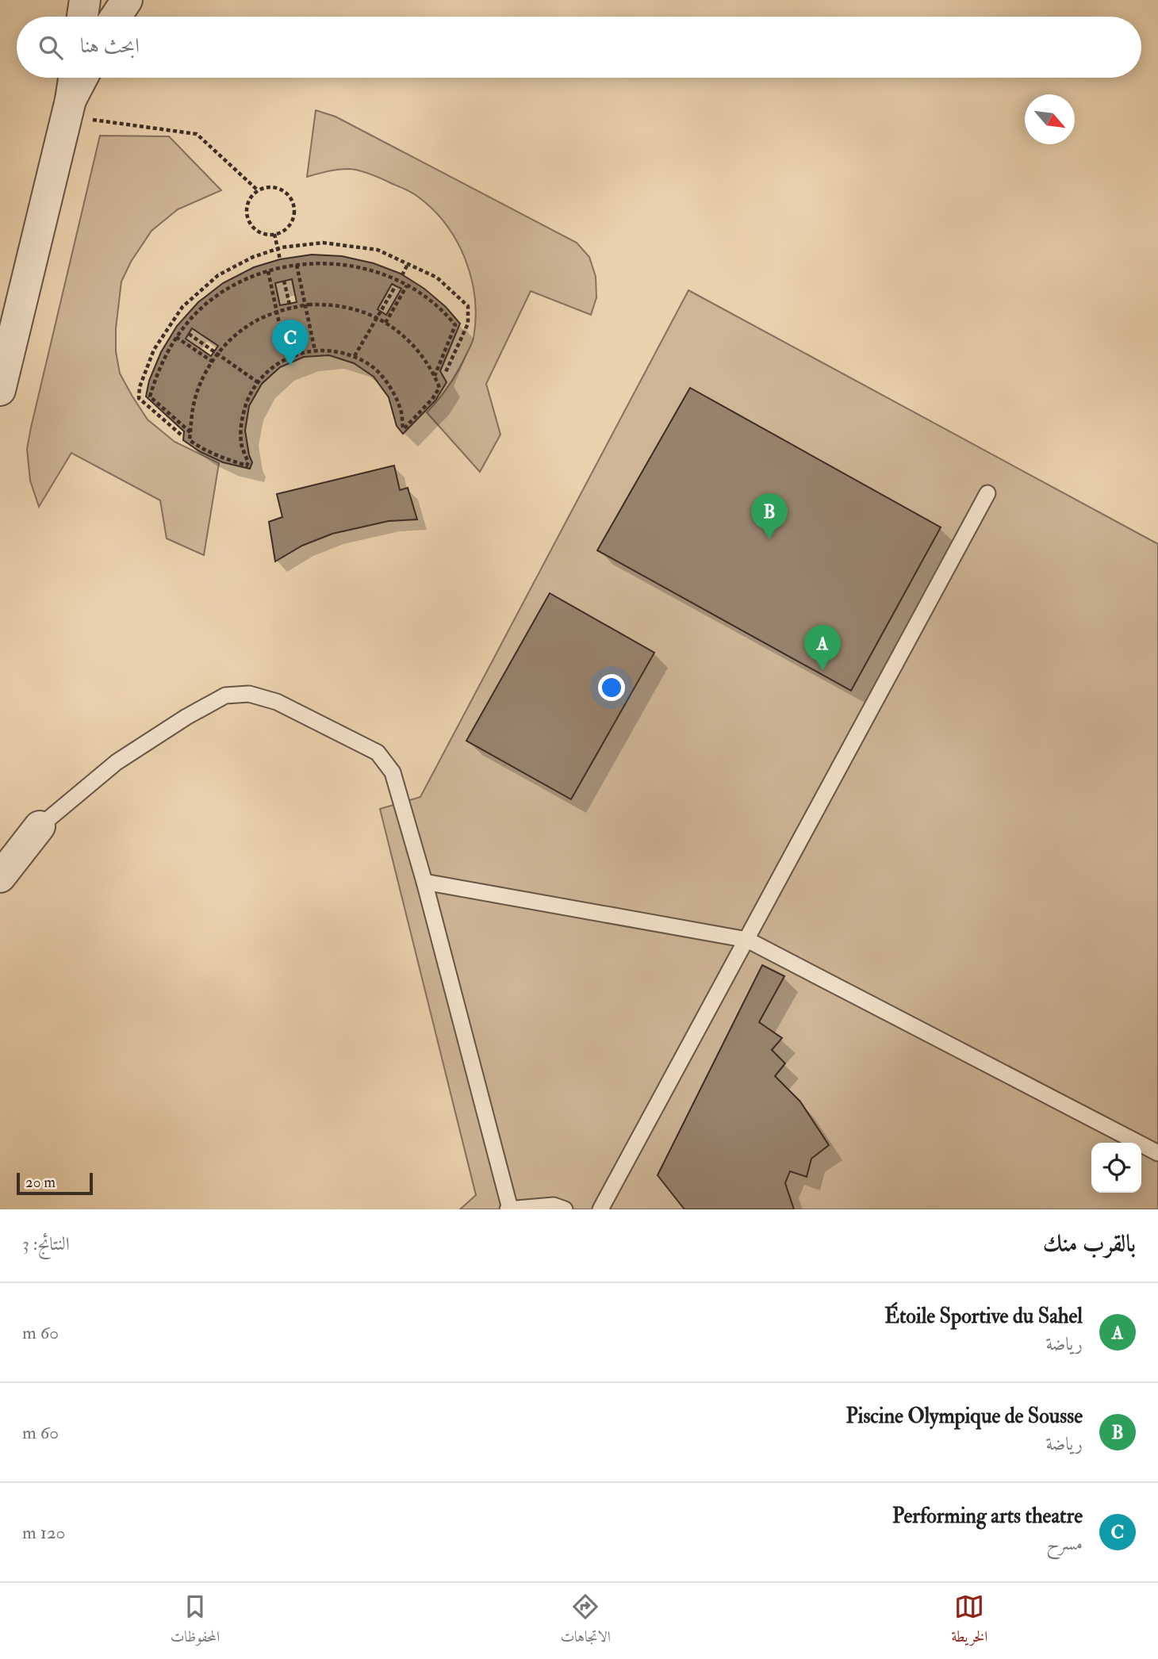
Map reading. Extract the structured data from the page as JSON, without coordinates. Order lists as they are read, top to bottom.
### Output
{
  "scale_bar": "20 m",
  "north": "bottom right",
  "page": {
    "search": "ابحث هنا",
    "pins": ["C", "B", "A"],
    "scale": "20 m",
    "heading": ["بالقرب منك", "النتائج: 3"],
    "list": [
      {
        "mark": "A",
        "name": "Étoile Sportive du Sahel",
        "note": "رياضة",
        "value": "60 m"
      },
      {
        "mark": "B",
        "name": "Piscine Olympique de Sousse",
        "note": "رياضة",
        "value": "60 m"
      },
      {
        "mark": "C",
        "name": "Performing arts theatre",
        "note": "مسرح",
        "value": "120 m"
      }
    ],
    "nav": ["الخريطة", "الاتجاهات", "المحفوظات"]
  }
}
